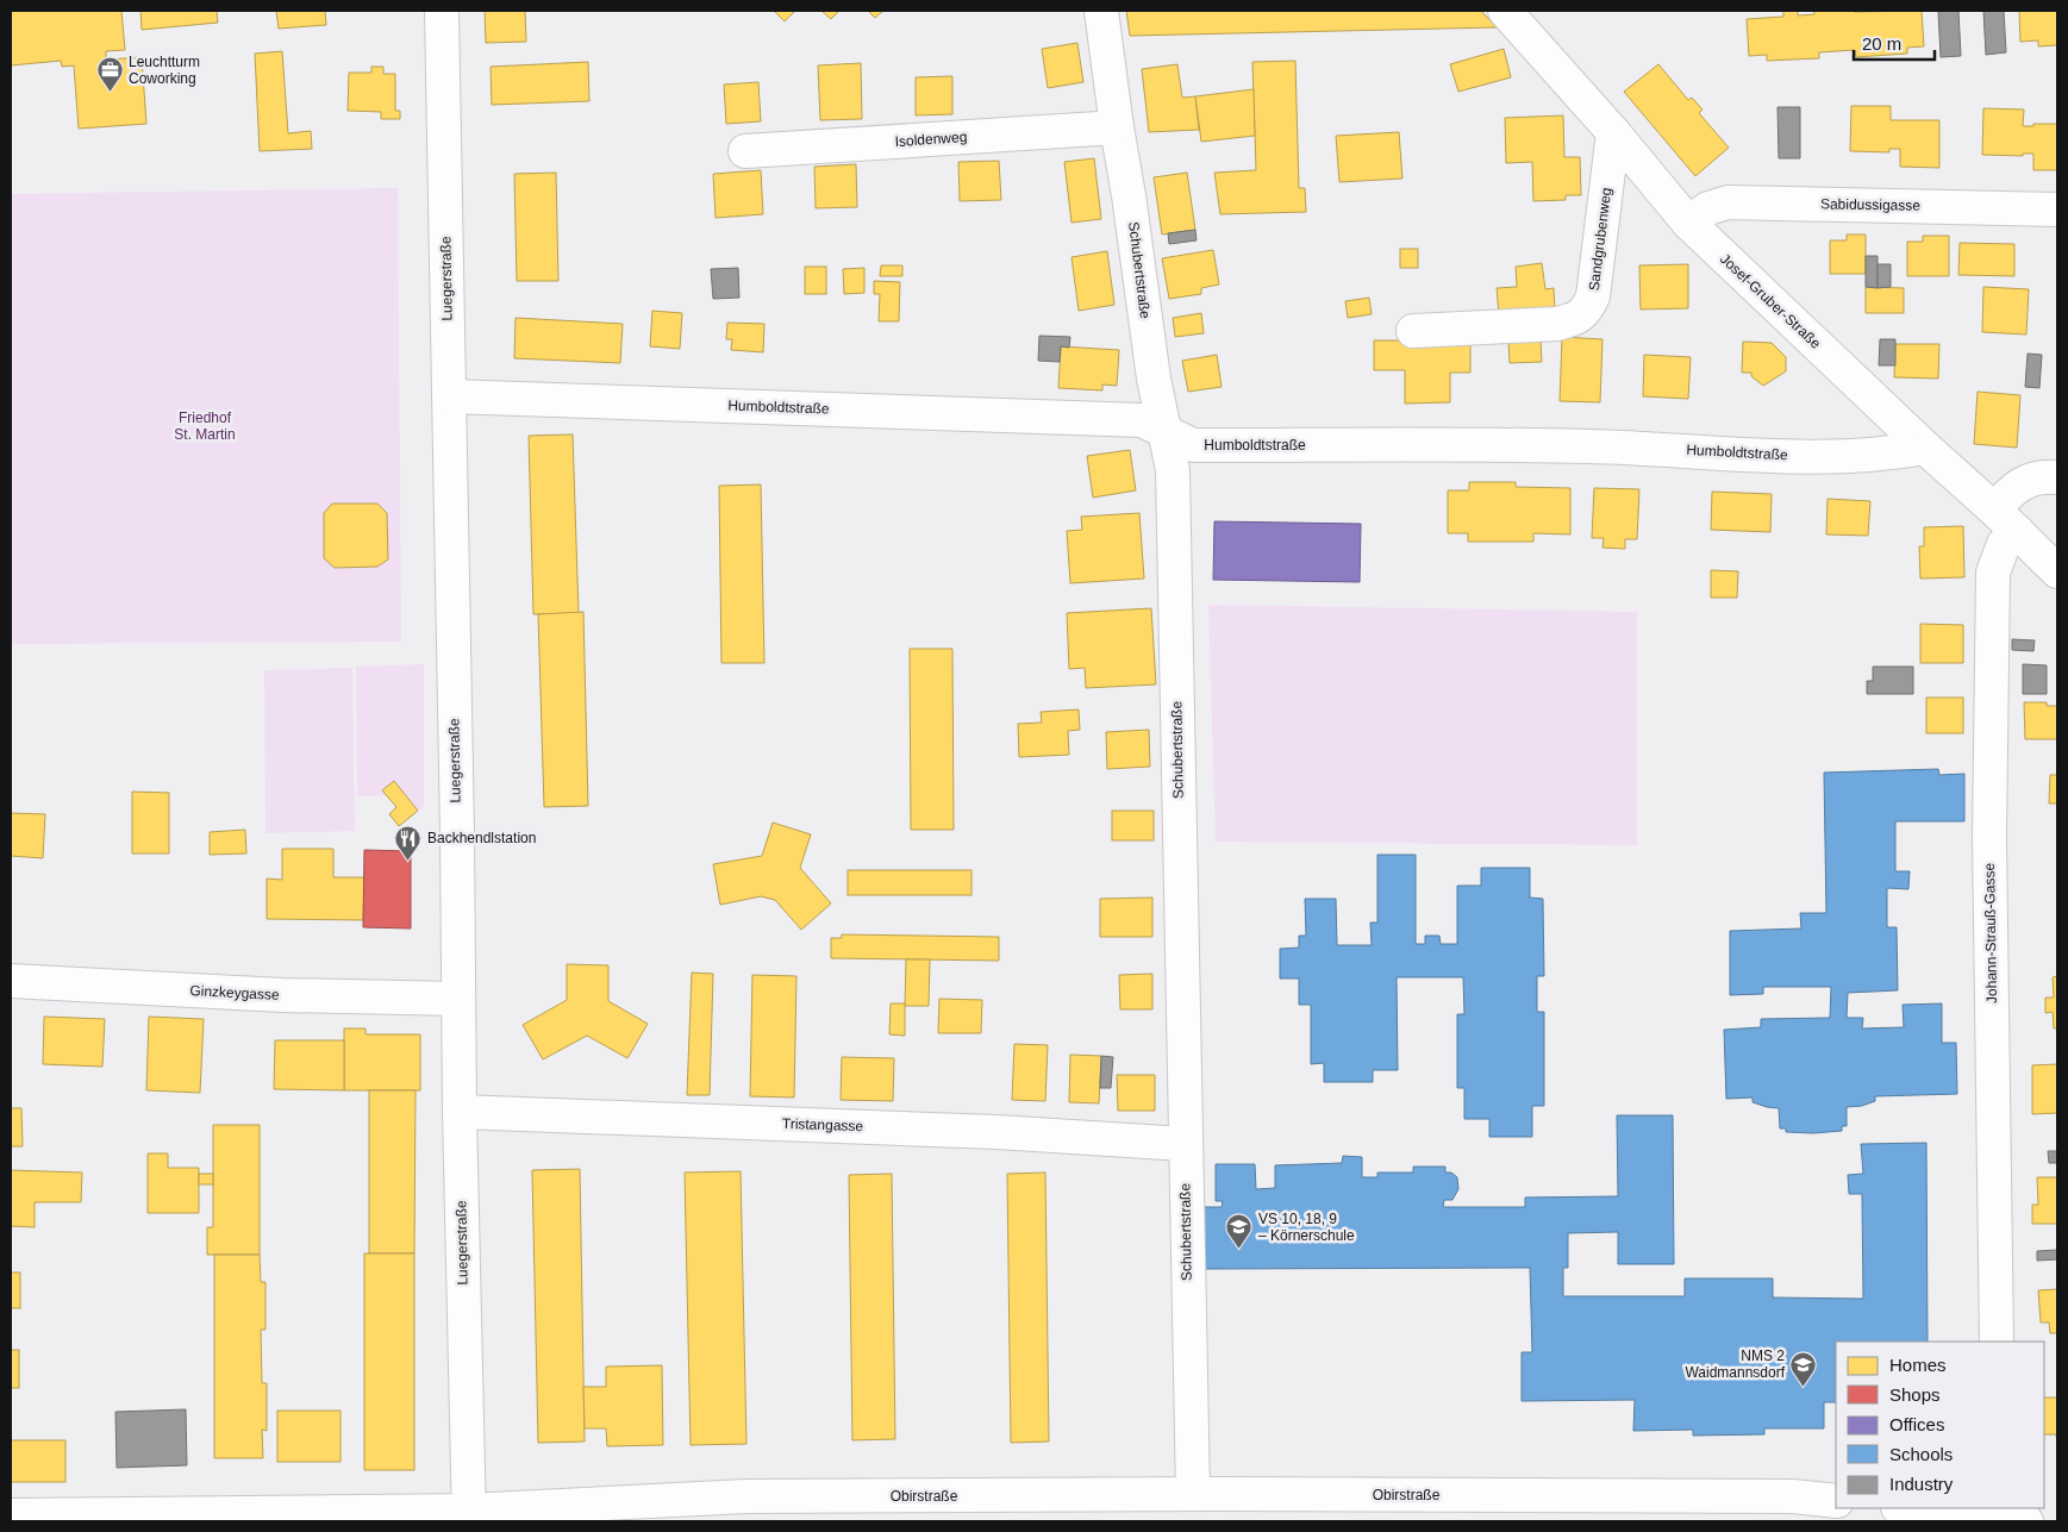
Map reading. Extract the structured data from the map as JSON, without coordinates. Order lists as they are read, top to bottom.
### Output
{
  "streets": {
    "street": [
      "Isoldenweg",
      "Sabidussigasse",
      "Sandgrubenweg",
      "Schubertstraße",
      "Luegerstraße",
      "Josef-Gruber-Straße",
      "Humboldtstraße",
      "Johann-Strauß-Gasse",
      "Ginzkeygasse",
      "Tristangasse",
      "Obirstraße"
    ]
  },
  "crossings": [
    ["Isoldenweg", "Schubertstraße"],
    ["Sabidussigasse", "Josef-Gruber-Straße"],
    ["Sandgrubenweg", "Josef-Gruber-Straße"],
    ["Schubertstraße", "Humboldtstraße"],
    ["Schubertstraße", "Tristangasse"],
    ["Schubertstraße", "Obirstraße"],
    ["Luegerstraße", "Humboldtstraße"],
    ["Luegerstraße", "Ginzkeygasse"],
    ["Luegerstraße", "Tristangasse"],
    ["Luegerstraße", "Obirstraße"],
    ["Josef-Gruber-Straße", "Humboldtstraße"],
    ["Josef-Gruber-Straße", "Johann-Strauß-Gasse"]
  ],
  "parks": ["Friedhof St. Martin"],
  "places": {
    "office": ["Leuchtturm Coworking"],
    "restaurant": ["Backhendlstation"],
    "school or university": ["VS 10, 18, 9 – Körnerschule", "NMS 2 Waidmannsdorf"]
  },
  "legend": [
    "Homes",
    "Shops",
    "Offices",
    "Schools",
    "Industry"
  ],
  "scale_bar": "20 m"
}
